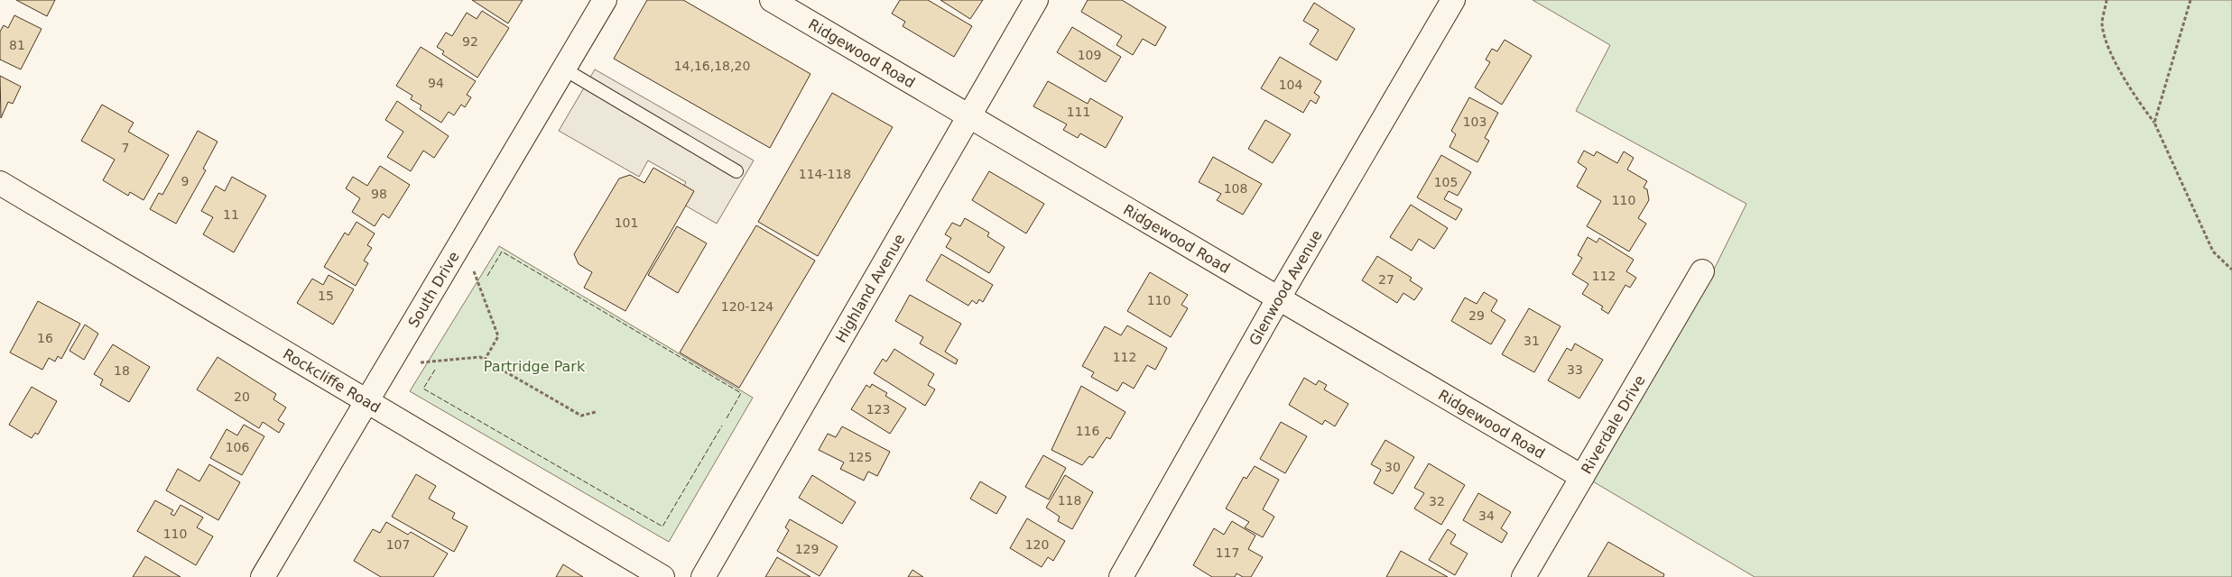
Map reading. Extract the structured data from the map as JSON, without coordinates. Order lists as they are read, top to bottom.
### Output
{
  "streets": {
    "street": [
      "Ridgewood Road",
      "South Drive",
      "Glenwood Avenue",
      "Highland Avenue",
      "Rockcliffe Road",
      "Riverdale Drive"
    ]
  },
  "crossings": [
    ["Ridgewood Road", "Glenwood Avenue"],
    ["Ridgewood Road", "Highland Avenue"],
    ["Ridgewood Road", "Riverdale Drive"],
    ["South Drive", "Rockcliffe Road"]
  ],
  "parks": ["Partridge Park"],
  "house_numbers": [
    "92",
    "81",
    "109",
    "14,16,18,20",
    "94",
    "104",
    "111",
    "103",
    "7",
    "114-118",
    "9",
    "105",
    "108",
    "98",
    "110",
    "11",
    "101",
    "112",
    "27",
    "15",
    "110",
    "120-124",
    "29",
    "16",
    "31",
    "112",
    "33",
    "18",
    "20",
    "123",
    "116",
    "106",
    "125",
    "30",
    "118",
    "32",
    "34",
    "110",
    "107",
    "120",
    "129",
    "117"
  ]
}
